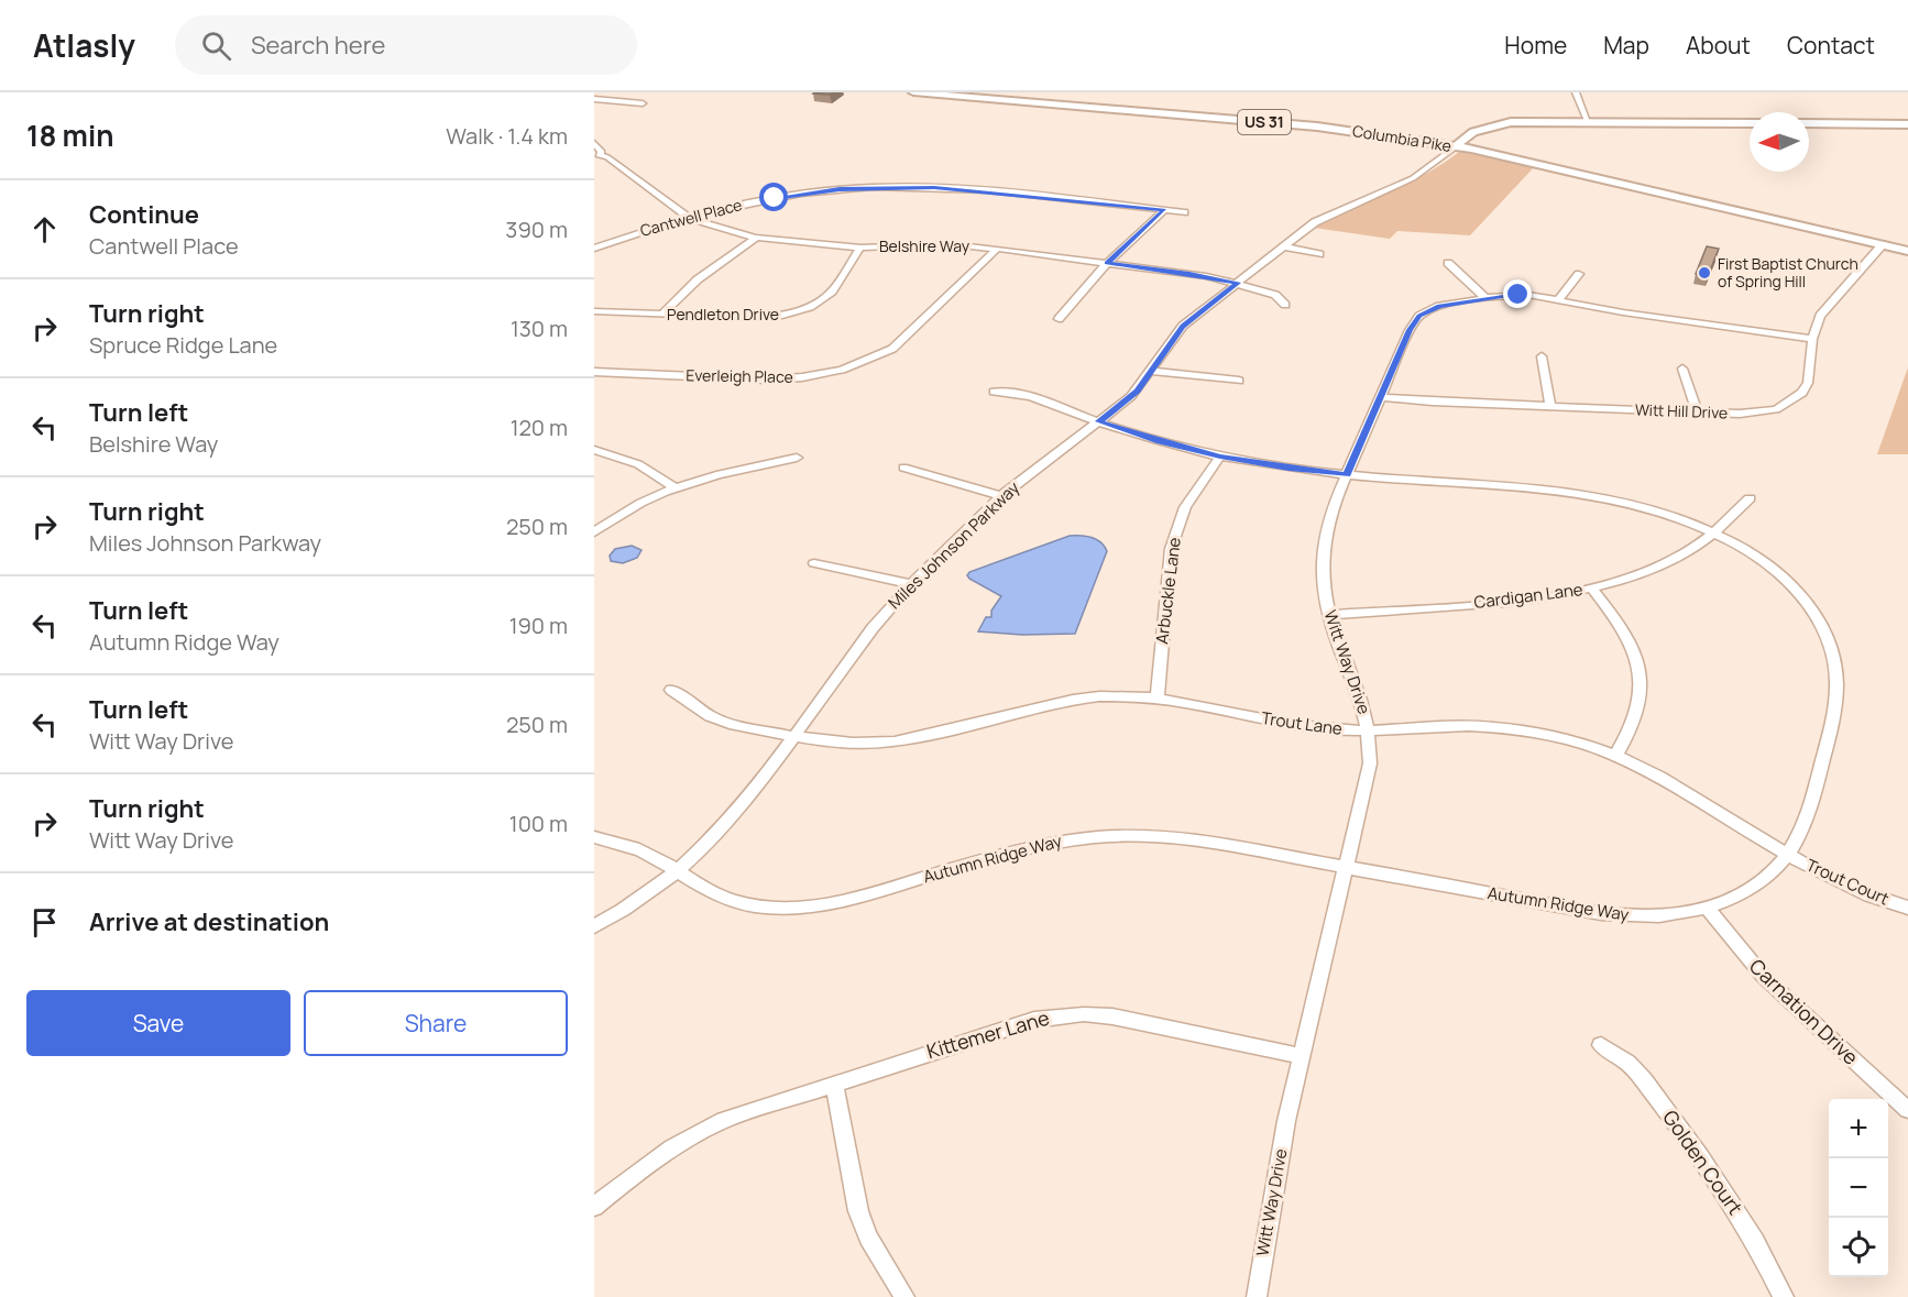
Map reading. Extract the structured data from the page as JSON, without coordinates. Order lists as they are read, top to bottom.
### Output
{
  "streets": {
    "main road": ["US 31", "Columbia Pike"],
    "street": [
      "Cantwell Place",
      "Belshire Way",
      "Pendleton Drive",
      "Everleigh Place",
      "Witt Hill Drive",
      "Miles Johnson Parkway",
      "Arbuckle Lane",
      "Cardigan Lane",
      "Witt Way Drive",
      "Trout Lane",
      "Autumn Ridge Way",
      "Trout Court",
      "Carnation Drive",
      "Kittemer Lane",
      "Golden Court"
    ]
  },
  "crossings": [
    ["US 31", "Columbia Pike"],
    ["US 31", "Witt Hill Drive"],
    ["Columbia Pike", "Witt Hill Drive"],
    ["Columbia Pike", "Miles Johnson Parkway"],
    ["Cantwell Place", "Belshire Way"],
    ["Belshire Way", "Pendleton Drive"],
    ["Belshire Way", "Everleigh Place"],
    ["Belshire Way", "Miles Johnson Parkway"],
    ["Witt Hill Drive", "Witt Way Drive"],
    ["Miles Johnson Parkway", "Trout Lane"],
    ["Miles Johnson Parkway", "Autumn Ridge Way"],
    ["Arbuckle Lane", "Trout Lane"],
    ["Arbuckle Lane", "Autumn Ridge Way"],
    ["Cardigan Lane", "Witt Way Drive"],
    ["Cardigan Lane", "Autumn Ridge Way"],
    ["Witt Way Drive", "Trout Lane"],
    ["Witt Way Drive", "Autumn Ridge Way"],
    ["Witt Way Drive", "Kittemer Lane"],
    ["Trout Lane", "Autumn Ridge Way"],
    ["Trout Lane", "Trout Court"],
    ["Autumn Ridge Way", "Trout Court"],
    ["Autumn Ridge Way", "Carnation Drive"]
  ],
  "places": ["First Baptist Church of Spring Hill"],
  "north": "left",
  "page": {
    "header": "Atlasly",
    "search": "Search here",
    "nav": [
      "Home",
      "Map",
      "About",
      "Contact"
    ],
    "heading": ["18 min", "Walk · 1.4 km"],
    "list": [
      ["Continue", "Cantwell Place", "390 m"],
      ["Turn right", "Spruce Ridge Lane", "130 m"],
      ["Turn left", "Belshire Way", "120 m"],
      ["Turn right", "Miles Johnson Parkway", "250 m"],
      ["Turn left", "Autumn Ridge Way", "190 m"],
      ["Turn left", "Witt Way Drive", "250 m"],
      ["Turn right", "Witt Way Drive", "100 m"],
      "Arrive at destination"
    ],
    "buttons": ["Save", "Share"],
    "map_buttons": ["+", "−"]
  }
}
